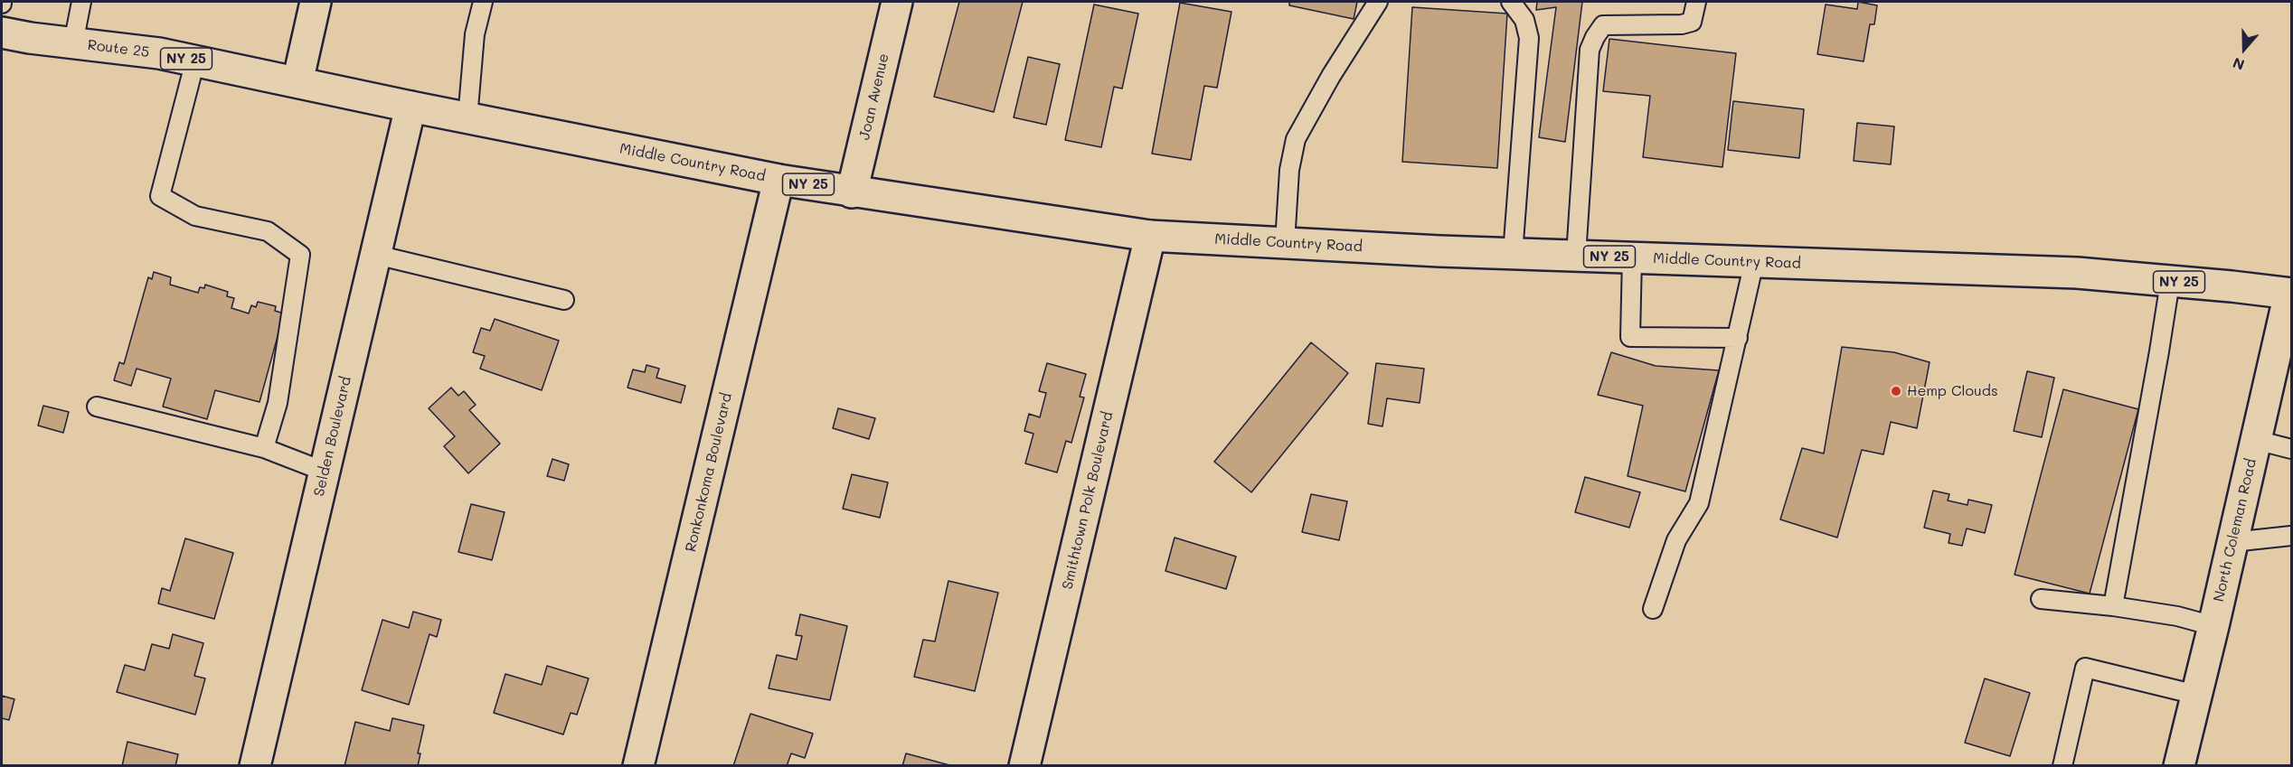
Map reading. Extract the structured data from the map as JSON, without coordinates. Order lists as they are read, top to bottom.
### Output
{
  "streets": {
    "street": [
      "Route 25",
      "NY 25",
      "Joan Avenue",
      "Middle Country Road",
      "Selden Boulevard",
      "Ronkonkoma Boulevard",
      "Smithtown Polk Boulevard",
      "North Coleman Road"
    ]
  },
  "crossings": [
    ["Route 25", "Middle Country Road"],
    ["Joan Avenue", "Middle Country Road"],
    ["Middle Country Road", "Selden Boulevard"],
    ["Middle Country Road", "Ronkonkoma Boulevard"],
    ["Middle Country Road", "Smithtown Polk Boulevard"],
    ["Middle Country Road", "North Coleman Road"]
  ],
  "places": ["Hemp Clouds"],
  "north": "bottom"
}
